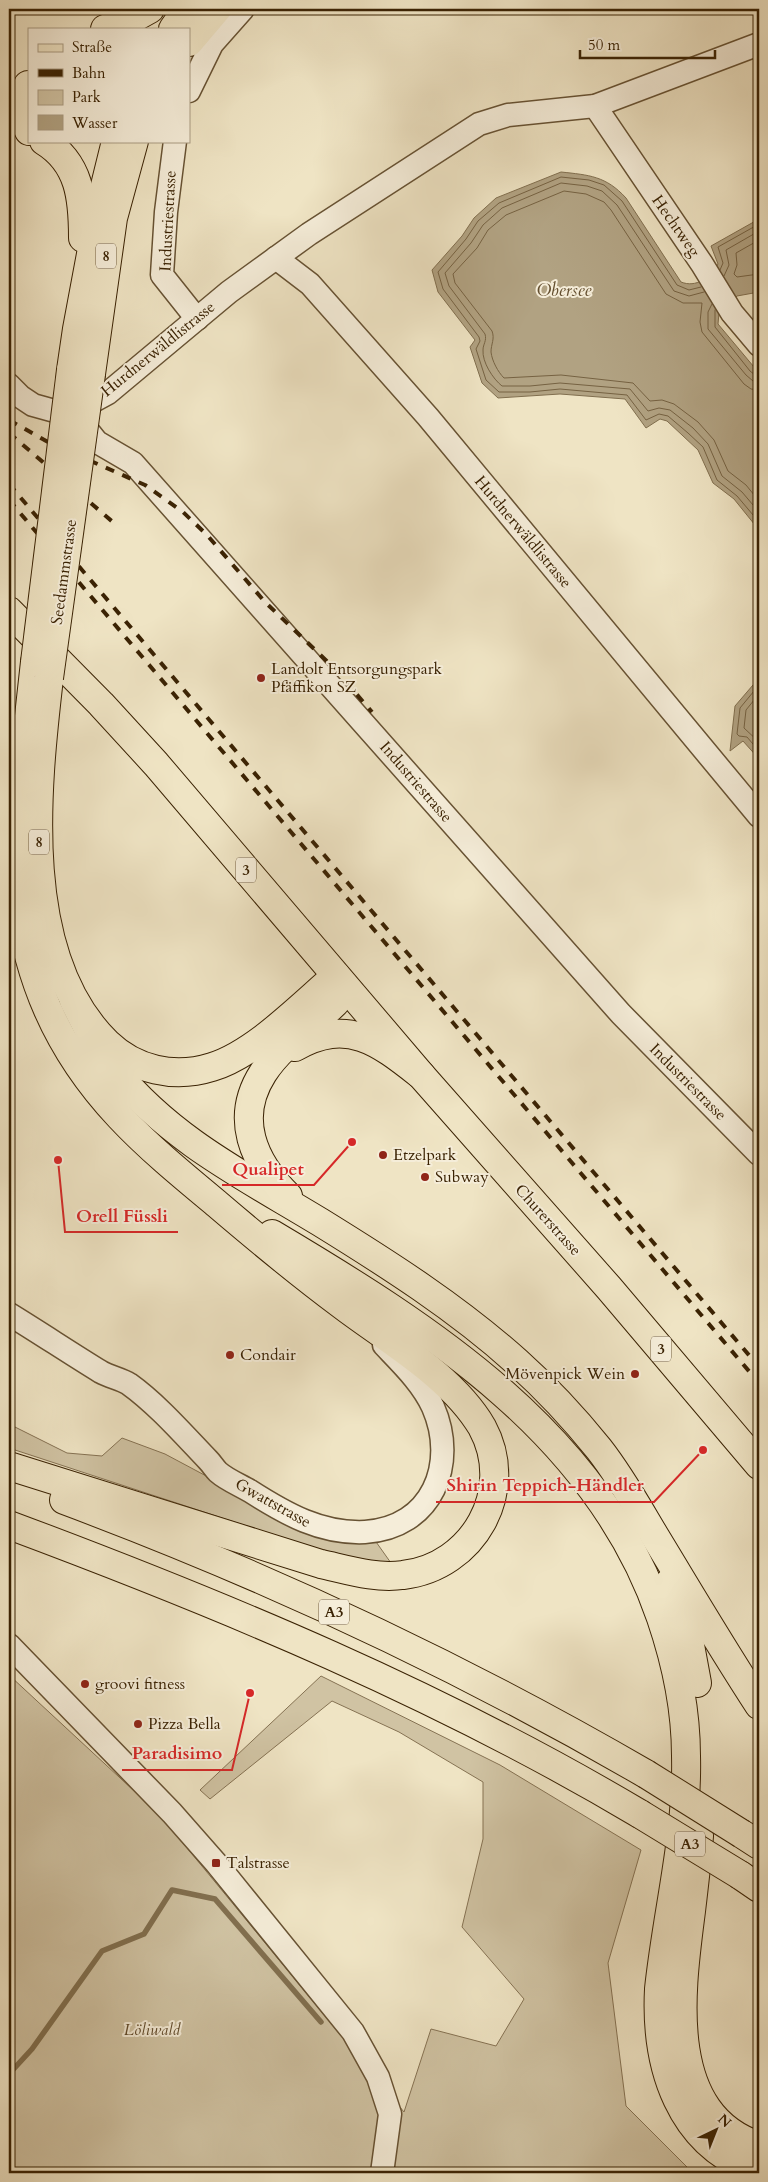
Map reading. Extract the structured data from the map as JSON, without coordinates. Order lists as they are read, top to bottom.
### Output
{
  "streets": {
    "main road": [
      "8",
      "3",
      "Churerstrasse",
      "A3"
    ],
    "street": [
      "Industriestrasse",
      "Hechtweg",
      "Hurdnerwäldlistrasse",
      "Gwattstrasse"
    ]
  },
  "crossings": [
    ["Industriestrasse", "Hurdnerwäldlistrasse"],
    ["Hechtweg", "Hurdnerwäldlistrasse"],
    ["8", "3"],
    ["8", "Churerstrasse"],
    ["3", "Churerstrasse"]
  ],
  "water": ["Obersee"],
  "parks": ["Löliwald"],
  "places": {
    "other": [
      "Landolt Entsorgungspark Pfäffikon SZ",
      "Qualipet",
      "Etzelpark",
      "Orell Füssli",
      "Subway",
      "Condair",
      "Mövenpick Wein",
      "Shirin Teppich-Händler",
      "groovi fitness",
      "Paradisimo",
      "Pizza Bella"
    ],
    "transit": ["Talstrasse"]
  },
  "legend": [
    "Straße",
    "Bahn",
    "Park",
    "Wasser"
  ],
  "scale_bar": "50 m",
  "north": "top right"
}
